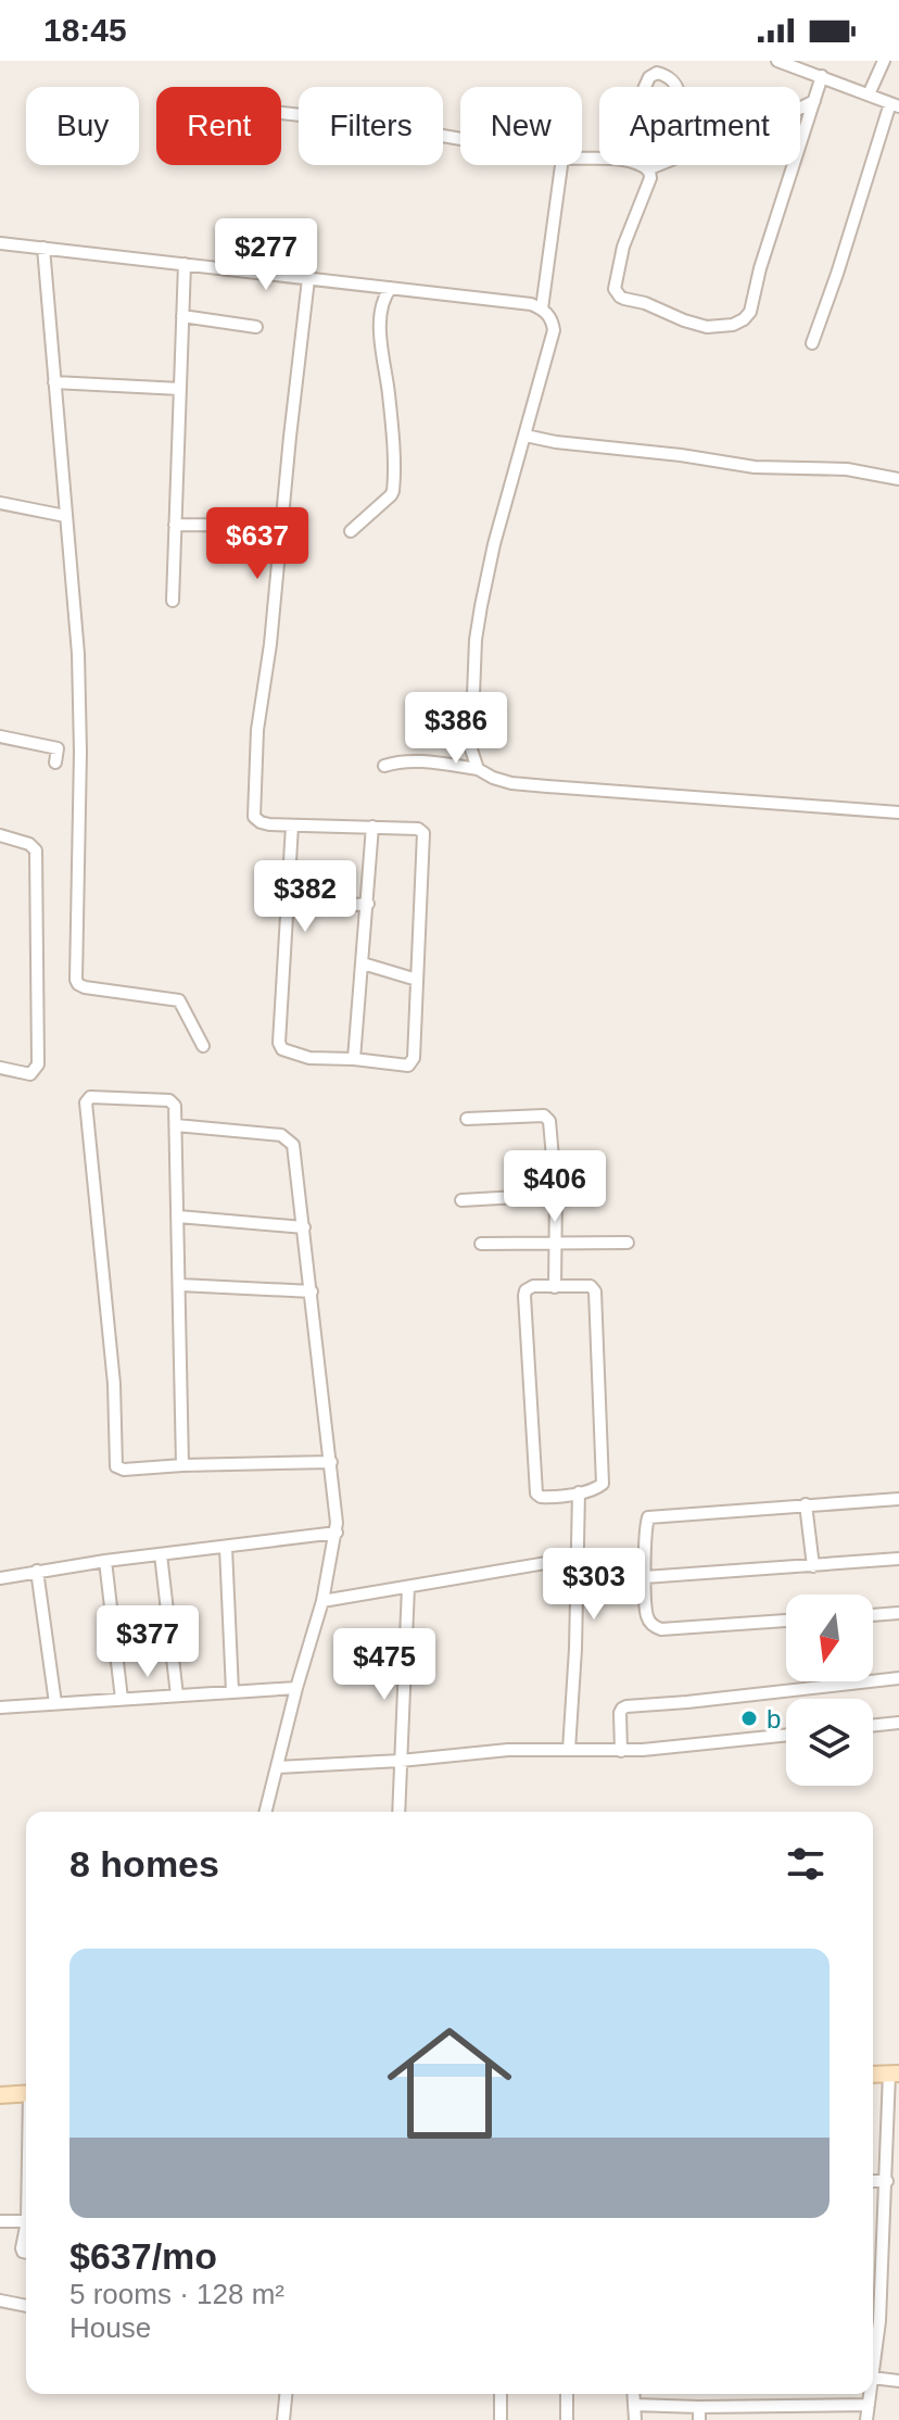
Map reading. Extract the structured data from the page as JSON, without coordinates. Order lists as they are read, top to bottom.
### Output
{
  "places": ["b"],
  "north": "bottom",
  "page": {
    "status": "18:45",
    "chip": [
      "Buy",
      "Rent",
      "Filters",
      "New",
      "Apartment"
    ],
    "price": [
      "$277",
      "$637",
      "$386",
      "$382",
      "$406",
      "$303",
      "$377",
      "$475"
    ],
    "heading": "8 homes",
    "list": [
      {
        "name": "$637/mo",
        "note": "5 rooms · 128 m² · House"
      }
    ]
  }
}
